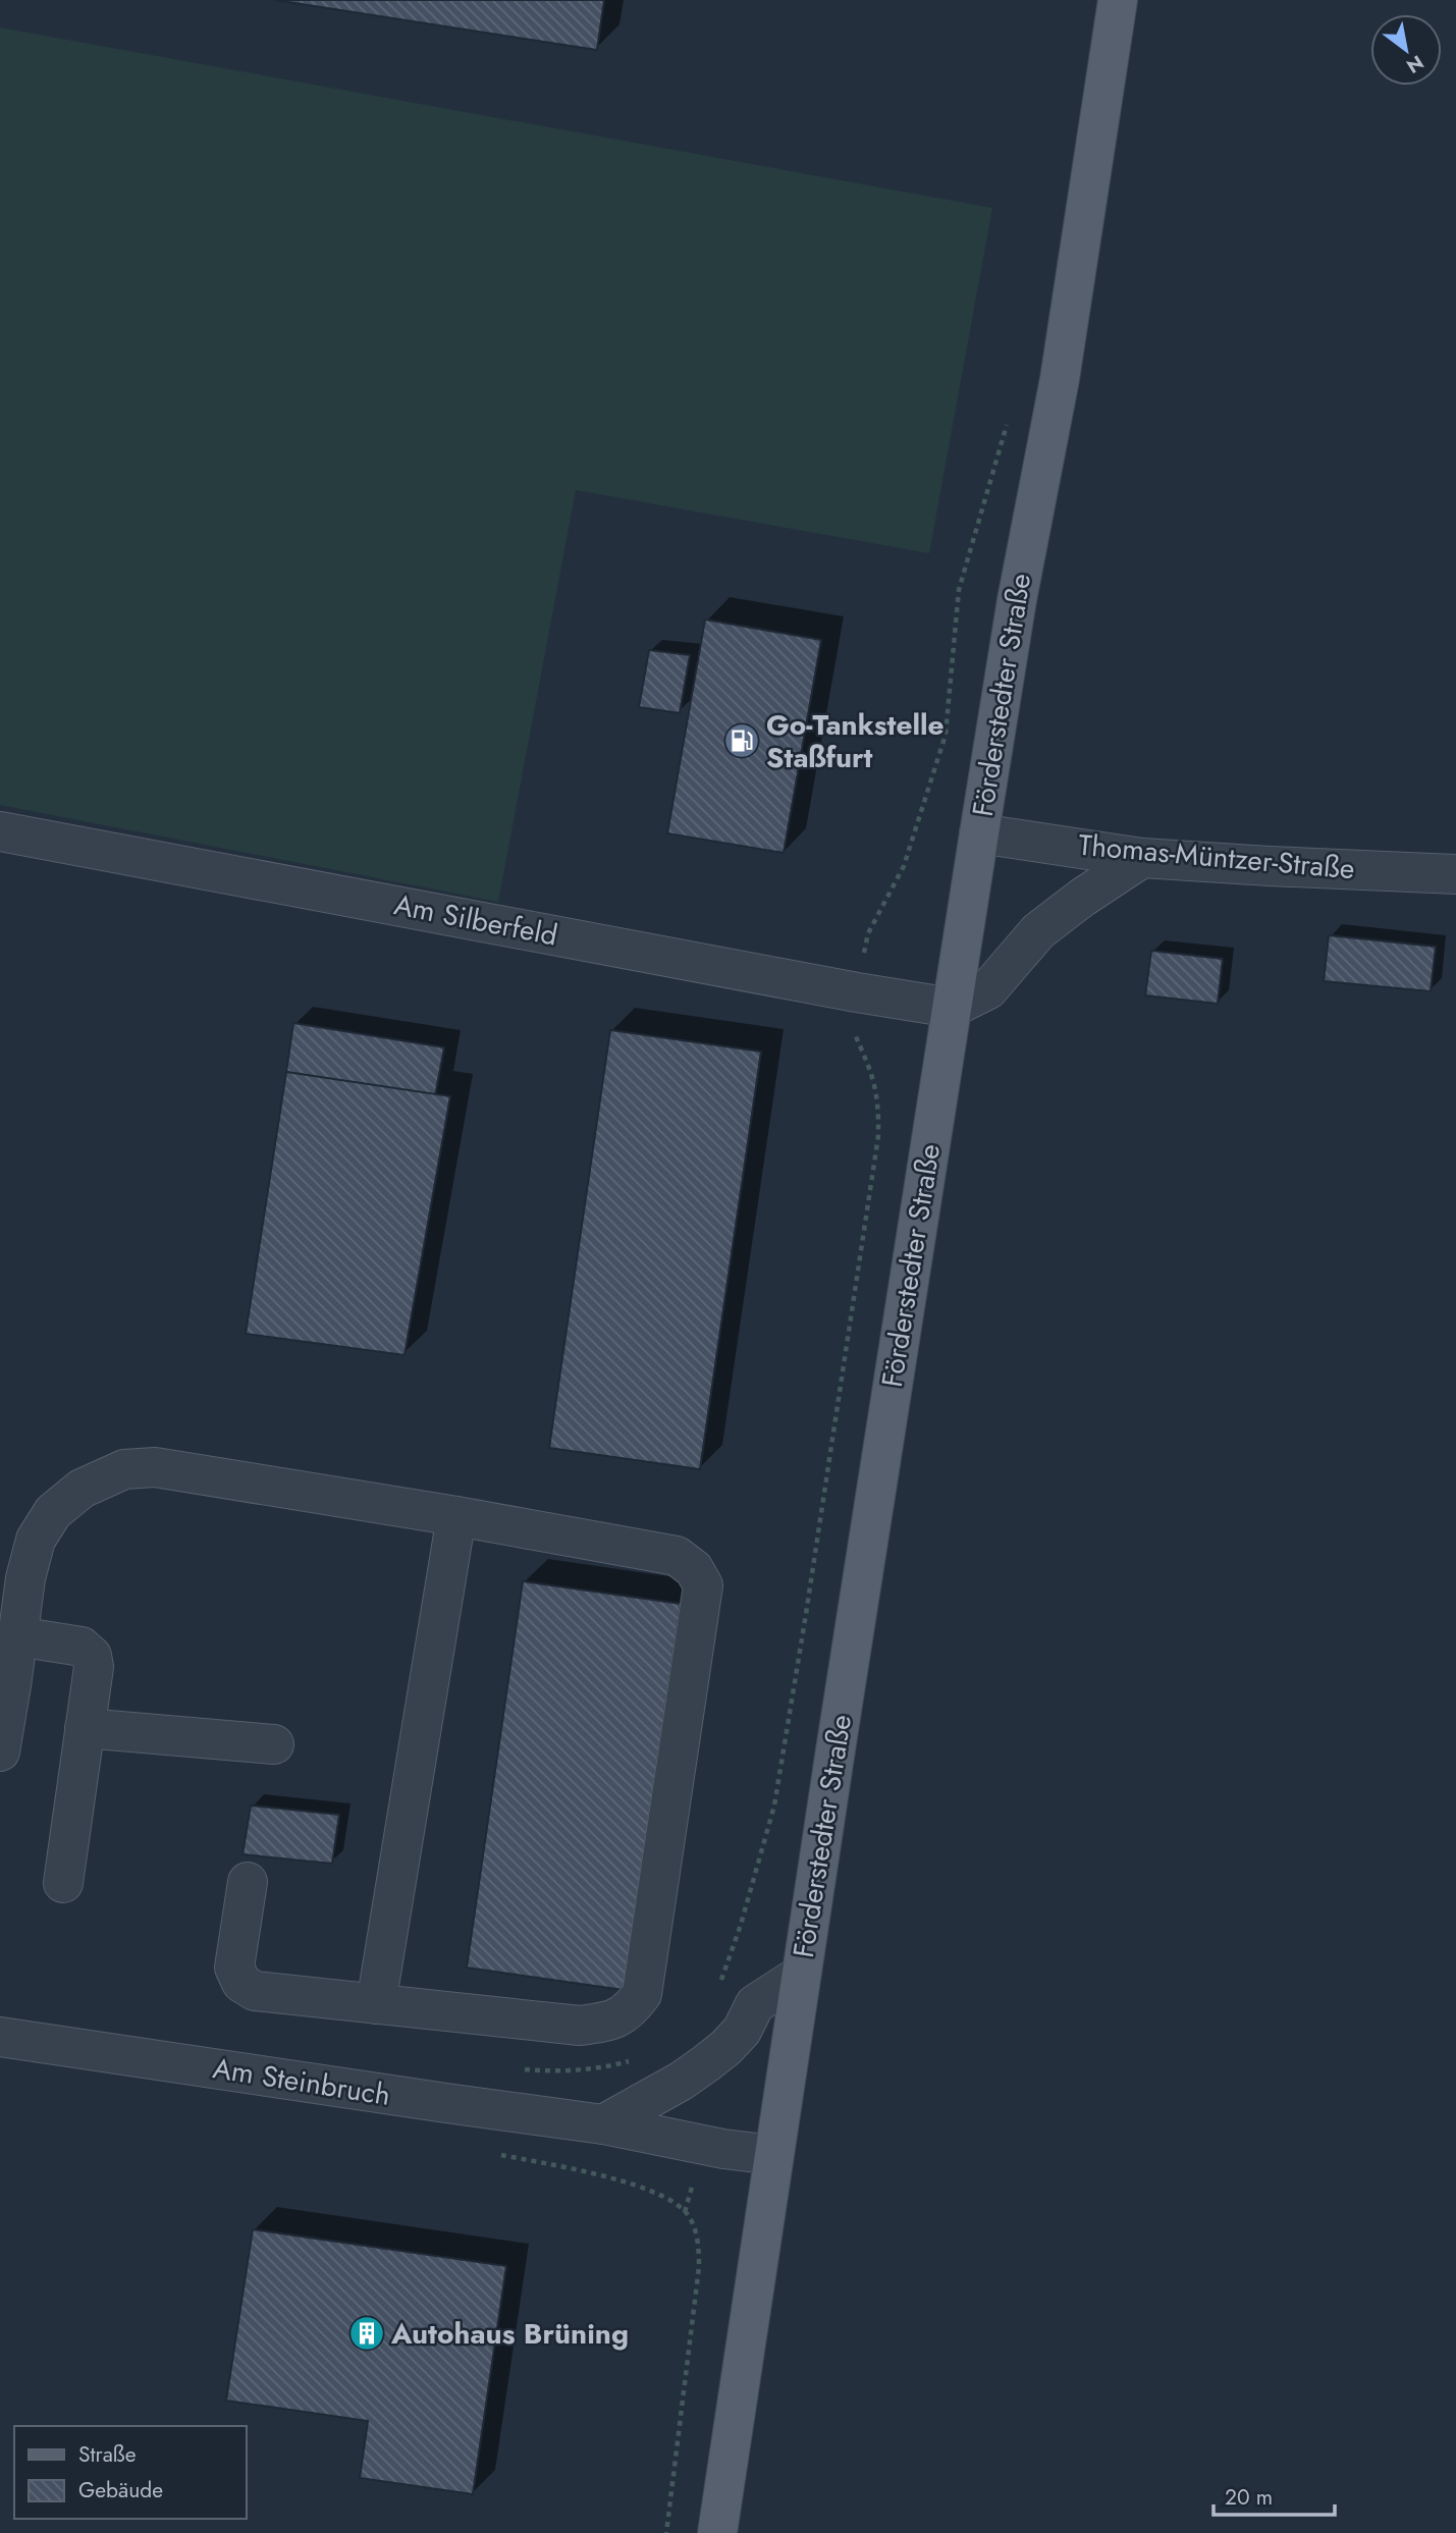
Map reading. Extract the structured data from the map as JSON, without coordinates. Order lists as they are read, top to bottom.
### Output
{
  "streets": {
    "main road": ["Förderstedter Straße"],
    "street": ["Thomas-Müntzer-Straße", "Am Silberfeld", "Am Steinbruch"]
  },
  "crossings": [
    ["Förderstedter Straße", "Thomas-Müntzer-Straße"],
    ["Förderstedter Straße", "Am Silberfeld"],
    ["Förderstedter Straße", "Am Steinbruch"]
  ],
  "places": {
    "fuel station": ["Go-Tankstelle Staßfurt"],
    "building": ["Autohaus Brüning"]
  },
  "legend": ["Straße", "Gebäude"],
  "scale_bar": "20 m",
  "north": "bottom right"
}
